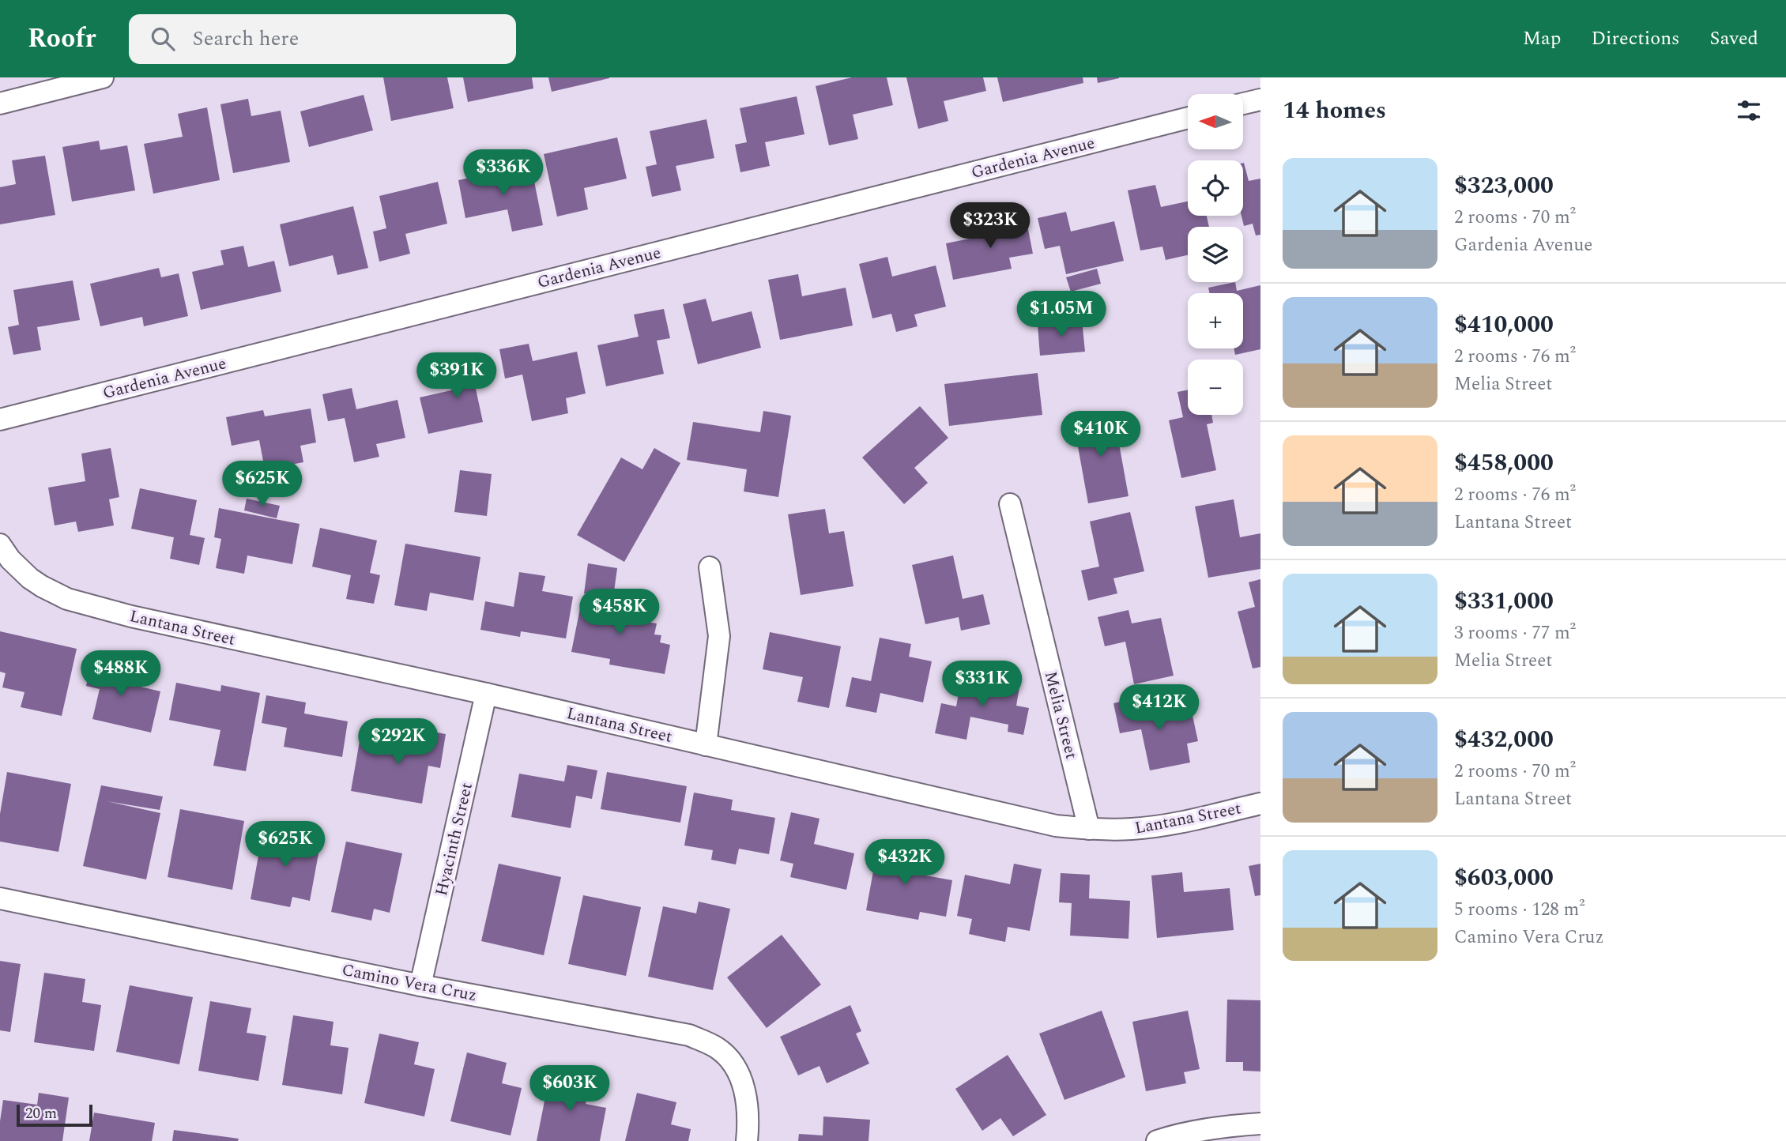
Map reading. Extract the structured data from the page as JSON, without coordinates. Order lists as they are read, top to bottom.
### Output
{
  "streets": {
    "street": [
      "Gardenia Avenue",
      "Lantana Street",
      "Melia Street",
      "Hyacinth Street",
      "Camino Vera Cruz"
    ]
  },
  "crossings": [
    ["Lantana Street", "Melia Street"],
    ["Lantana Street", "Hyacinth Street"],
    ["Hyacinth Street", "Camino Vera Cruz"]
  ],
  "scale_bar": "20 m",
  "north": "left",
  "page": {
    "header": "Roofr",
    "search": "Search here",
    "nav": ["Map", "Directions", "Saved"],
    "heading": "14 homes",
    "map_buttons": ["+", "−"],
    "list": [
      {
        "name": "$323,000",
        "note": "2 rooms · 70 m² · Gardenia Avenue"
      },
      {
        "name": "$410,000",
        "note": "2 rooms · 76 m² · Melia Street"
      },
      {
        "name": "$458,000",
        "note": "2 rooms · 76 m² · Lantana Street"
      },
      {
        "name": "$331,000",
        "note": "3 rooms · 77 m² · Melia Street"
      },
      {
        "name": "$432,000",
        "note": "2 rooms · 70 m² · Lantana Street"
      },
      {
        "name": "$603,000",
        "note": "5 rooms · 128 m² · Camino Vera Cruz"
      }
    ],
    "price": [
      "$336K",
      "$323K",
      "$1.05M",
      "$391K",
      "$410K",
      "$625K",
      "$458K",
      "$488K",
      "$331K",
      "$412K",
      "$292K",
      "$625K",
      "$432K",
      "$603K"
    ],
    "scale": "20 m"
  }
}
